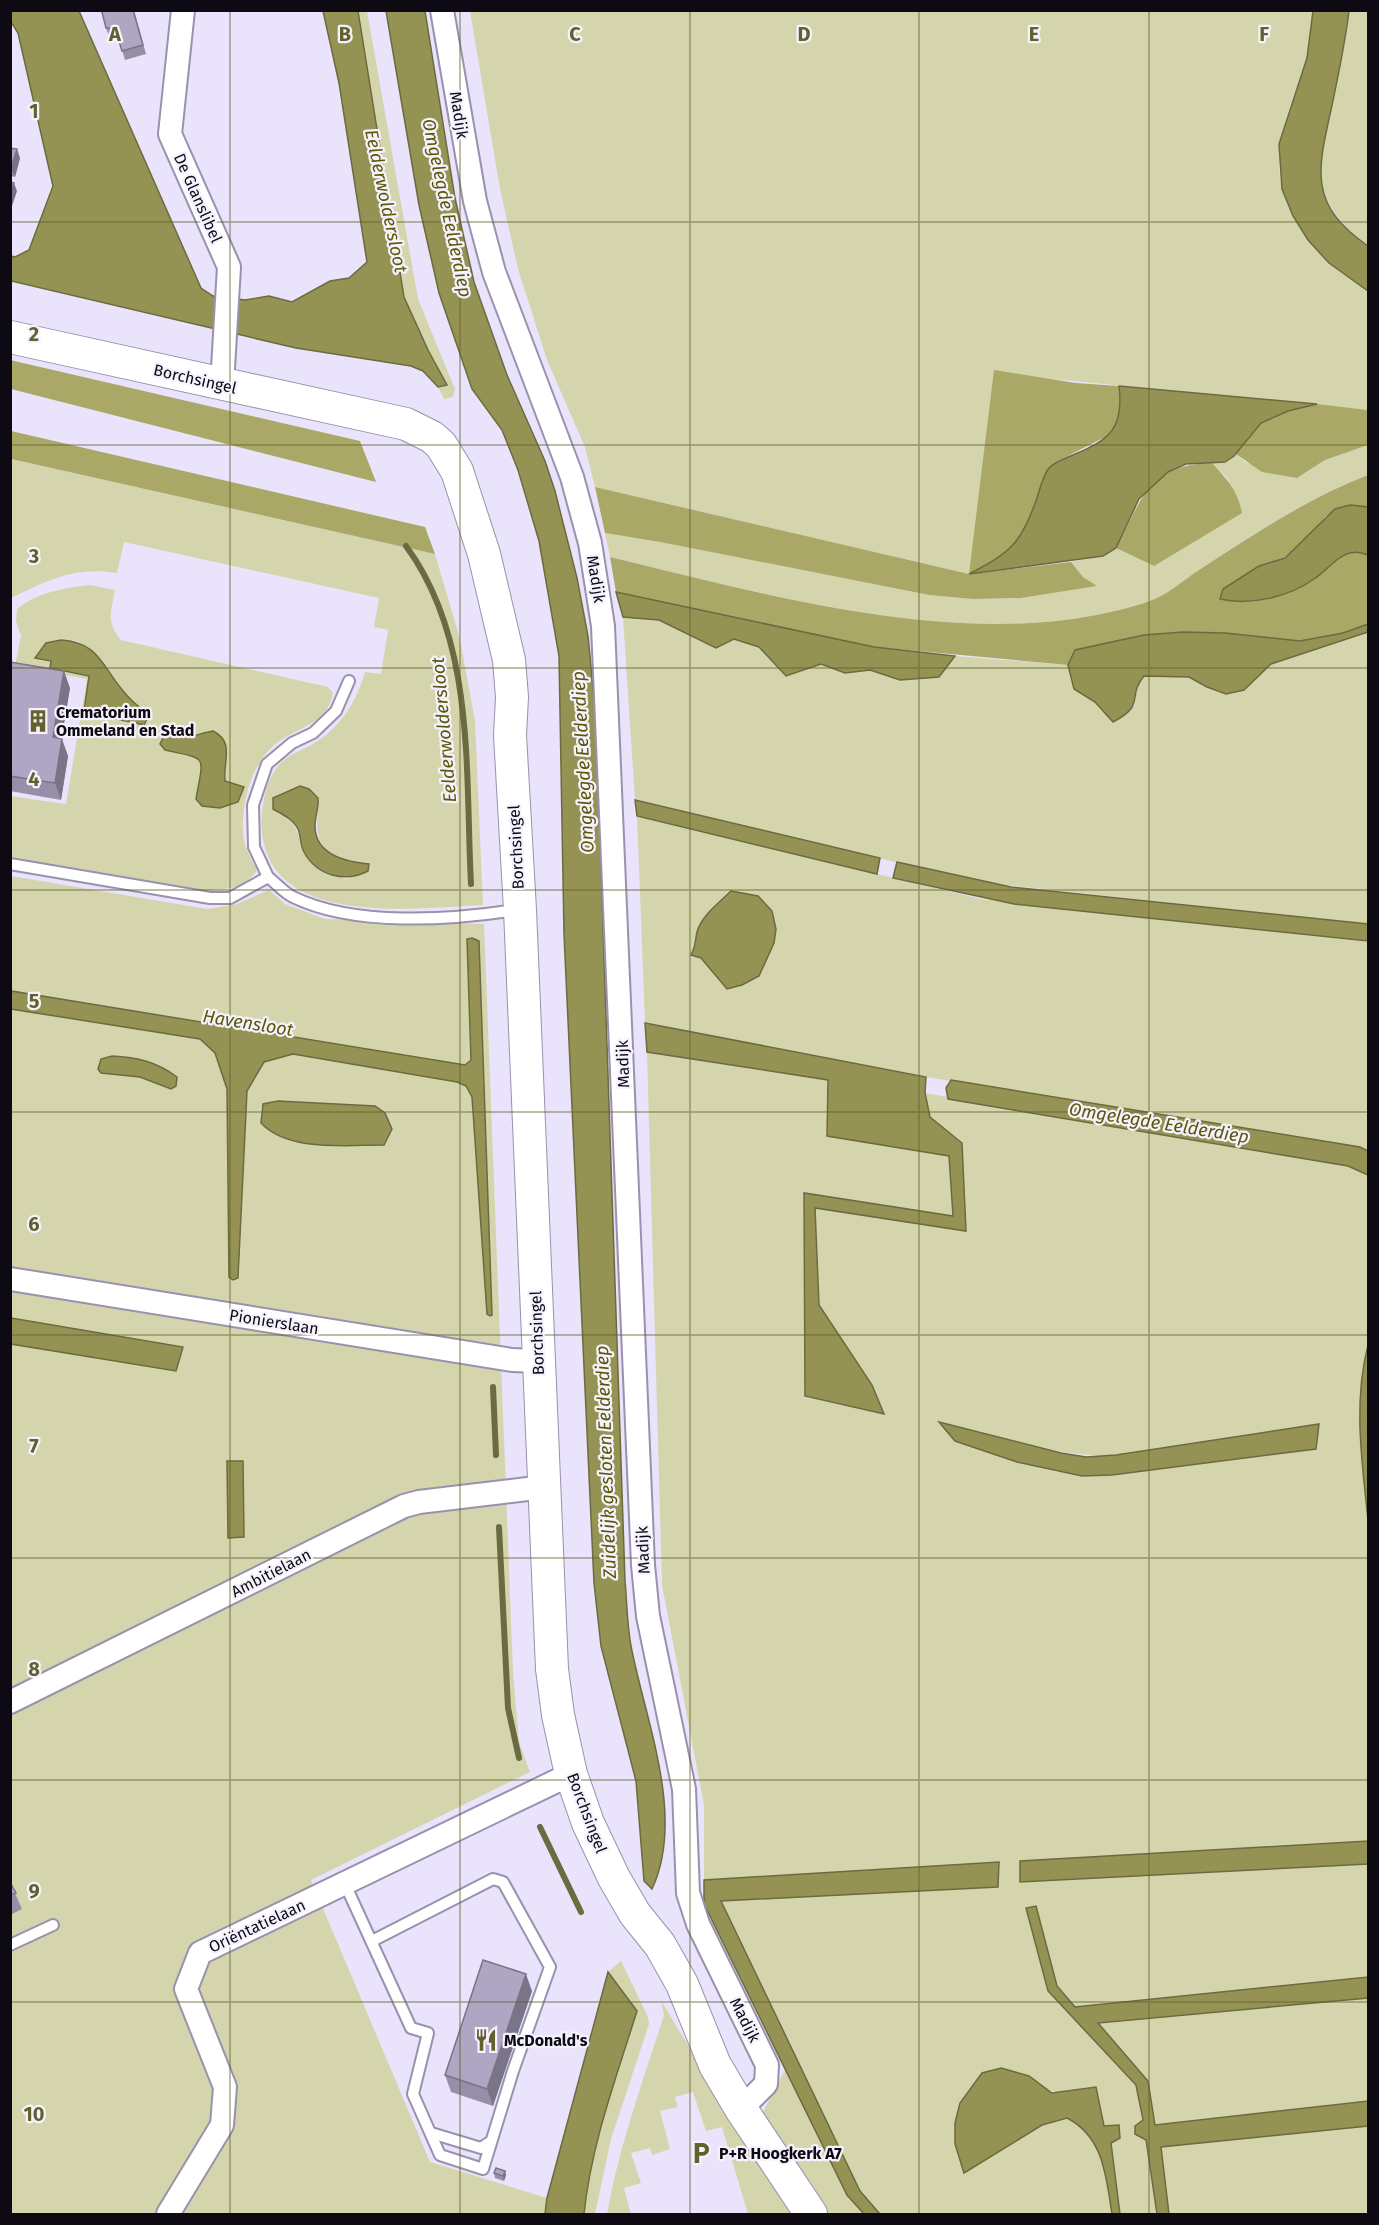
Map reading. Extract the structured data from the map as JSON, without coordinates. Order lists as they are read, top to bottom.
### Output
{
  "streets": {
    "main road": ["Borchsingel"],
    "street": [
      "Madijk",
      "De Glanslibel",
      "Pionierslaan",
      "Ambitielaan",
      "Oriëntatielaan"
    ]
  },
  "crossings": [
    ["Madijk", "Borchsingel"],
    ["De Glanslibel", "Borchsingel"],
    ["Borchsingel", "Pionierslaan"],
    ["Borchsingel", "Ambitielaan"],
    ["Borchsingel", "Oriëntatielaan"]
  ],
  "water": [
    "Eelderwoldersloot",
    "Omgelegde Eelderdiep",
    "Havensloot",
    "Zuidelijk gesloten Eelderdiep"
  ],
  "places": {
    "building": ["Crematorium Ommeland en Stad"],
    "restaurant": ["McDonald's"],
    "parking": ["P+R Hoogkerk A7"]
  },
  "grid": {
    "columns": [
      "A",
      "B",
      "C",
      "D",
      "E",
      "F"
    ],
    "rows": [
      "1",
      "2",
      "3",
      "4",
      "5",
      "6",
      "7",
      "8",
      "9",
      "10"
    ]
  }
}
